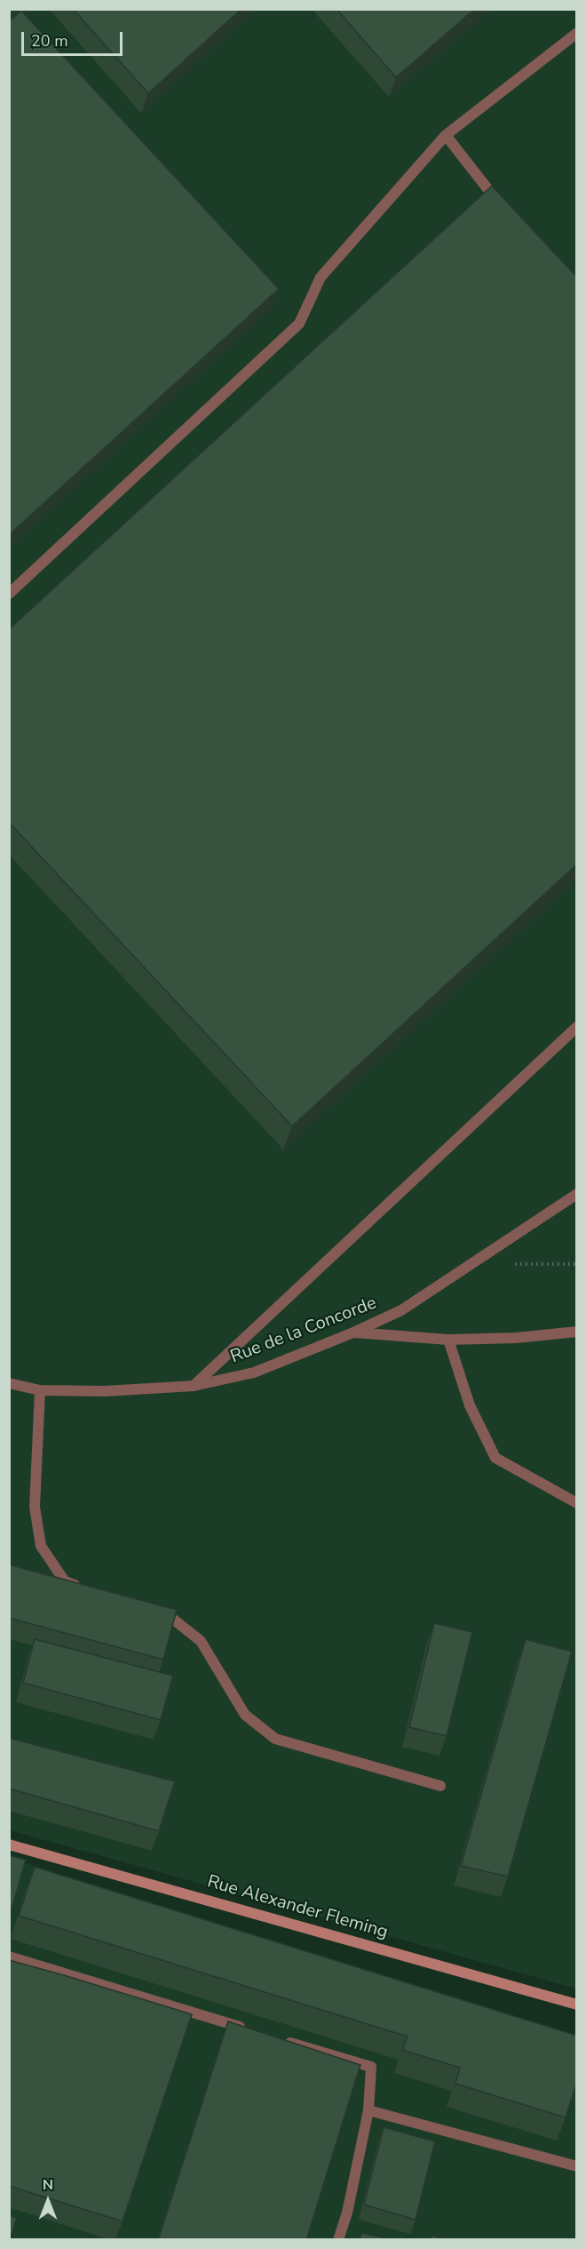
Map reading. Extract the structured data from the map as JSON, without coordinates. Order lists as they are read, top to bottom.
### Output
{
  "streets": {
    "street": ["Rue de la Concorde", "Rue Alexander Fleming"]
  },
  "scale_bar": "20 m",
  "north": "top"
}
